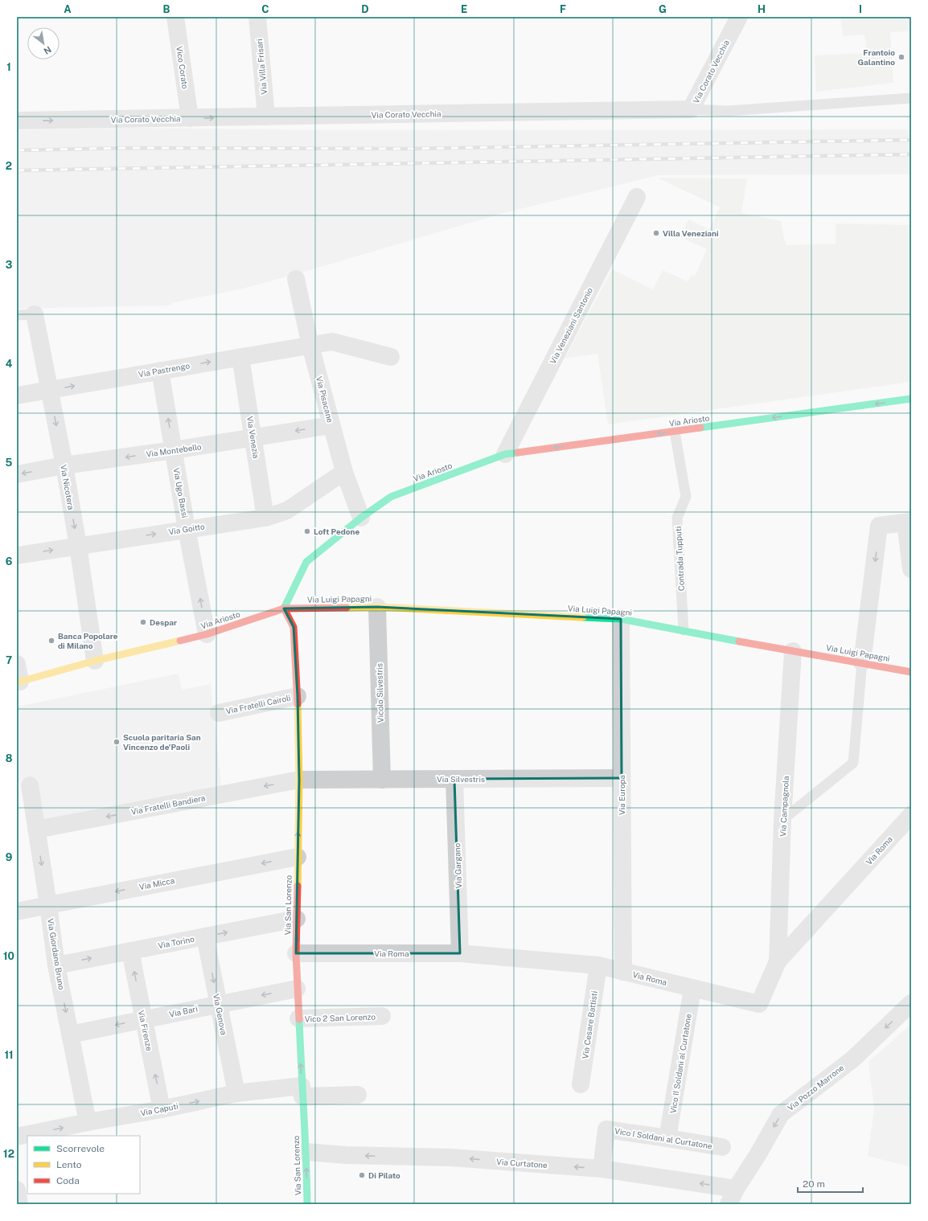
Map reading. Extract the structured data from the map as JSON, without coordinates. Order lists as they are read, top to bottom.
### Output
{
  "streets": {
    "street": [
      "Via Villa Frisari",
      "Vico Corato",
      "Via Corato Vecchia",
      "Via Veneziani Santonio",
      "Via Pastrengo",
      "Via Pisacane",
      "Via Ariosto",
      "Via Venezia",
      "Via Montebello",
      "Via Nicotera",
      "Via Ugo Bassi",
      "Via Goitto",
      "Via Luigi Papagni",
      "Vicolo Silvestris",
      "Via Fratelli Cairoli",
      "Via Silvestris",
      "Via Europa",
      "Via Fratelli Bandiera",
      "Via Campagnola",
      "Via Roma",
      "Via Gargano",
      "Via Micca",
      "Via San Lorenzo",
      "Via Torino",
      "Via Giordano Bruno",
      "Via Bari",
      "Via Genova",
      "Vico 2 San Lorenzo",
      "Via Cesare Battisti",
      "Via Firenze",
      "Vico II Soldani al Curtatone",
      "Via Pozzo Marrone",
      "Via Caputi",
      "Vico I Soldani al Curtatone",
      "Via Curtatone"
    ],
    "lane": ["Contrada Tupputi"]
  },
  "crossings": [
    ["Via Villa Frisari", "Via Corato Vecchia"],
    ["Vico Corato", "Via Corato Vecchia"],
    ["Via Veneziani Santonio", "Via Ariosto"],
    ["Via Pastrengo", "Via Pisacane"],
    ["Via Pastrengo", "Via Venezia"],
    ["Via Pastrengo", "Via Nicotera"],
    ["Via Pastrengo", "Via Ugo Bassi"],
    ["Via Pisacane", "Via Ariosto"],
    ["Via Pisacane", "Via Montebello"],
    ["Via Pisacane", "Via Goitto"],
    ["Via Ariosto", "Via Nicotera"],
    ["Via Ariosto", "Via Ugo Bassi"],
    ["Via Ariosto", "Contrada Tupputi"],
    ["Via Ariosto", "Via Luigi Papagni"],
    ["Via Ariosto", "Via San Lorenzo"],
    ["Via Venezia", "Via Montebello"],
    ["Via Venezia", "Via Goitto"],
    ["Via Montebello", "Via Nicotera"],
    ["Via Montebello", "Via Ugo Bassi"],
    ["Via Nicotera", "Via Goitto"],
    ["Via Ugo Bassi", "Via Goitto"],
    ["Contrada Tupputi", "Via Luigi Papagni"],
    ["Via Luigi Papagni", "Vicolo Silvestris"],
    ["Via Luigi Papagni", "Via Europa"],
    ["Via Luigi Papagni", "Via Campagnola"],
    ["Via Luigi Papagni", "Via San Lorenzo"],
    ["Vicolo Silvestris", "Via Silvestris"],
    ["Via Fratelli Cairoli", "Via San Lorenzo"],
    ["Via Silvestris", "Via Europa"],
    ["Via Silvestris", "Via Fratelli Bandiera"],
    ["Via Silvestris", "Via Gargano"],
    ["Via Silvestris", "Via San Lorenzo"],
    ["Via Europa", "Via Roma"],
    ["Via Fratelli Bandiera", "Via San Lorenzo"],
    ["Via Fratelli Bandiera", "Via Giordano Bruno"],
    ["Via Campagnola", "Via Roma"],
    ["Via Roma", "Via Gargano"],
    ["Via Roma", "Via San Lorenzo"],
    ["Via Roma", "Via Cesare Battisti"],
    ["Via Roma", "Vico II Soldani al Curtatone"],
    ["Via Micca", "Via San Lorenzo"],
    ["Via Micca", "Via Giordano Bruno"],
    ["Via San Lorenzo", "Via Torino"],
    ["Via San Lorenzo", "Via Bari"],
    ["Via San Lorenzo", "Vico 2 San Lorenzo"],
    ["Via San Lorenzo", "Via Caputi"],
    ["Via San Lorenzo", "Via Curtatone"],
    ["Via Torino", "Via Giordano Bruno"],
    ["Via Torino", "Via Genova"],
    ["Via Torino", "Via Firenze"],
    ["Via Giordano Bruno", "Via Bari"],
    ["Via Giordano Bruno", "Via Caputi"],
    ["Via Bari", "Via Genova"],
    ["Via Bari", "Via Firenze"],
    ["Via Genova", "Via Caputi"],
    ["Via Firenze", "Via Caputi"],
    ["Vico II Soldani al Curtatone", "Vico I Soldani al Curtatone"],
    ["Via Pozzo Marrone", "Via Curtatone"],
    ["Vico I Soldani al Curtatone", "Via Curtatone"]
  ],
  "one_way": [
    "Via Pastrengo",
    "Via Ariosto",
    "Via Montebello",
    "Via Nicotera",
    "Via Ugo Bassi",
    "Via Goitto",
    "Via Fratelli Bandiera",
    "Via Micca",
    "Via San Lorenzo",
    "Via Torino",
    "Via Giordano Bruno",
    "Via Bari",
    "Via Genova",
    "Via Firenze",
    "Via Pozzo Marrone",
    "Via Caputi",
    "Via Curtatone"
  ],
  "places": [
    "Frantoio Galantino",
    "Villa Veneziani",
    "Loft Pedone",
    "Despar",
    "Banca Popolare di Milano",
    "Scuola paritaria San Vincenzo de'Paoli",
    "Di Pilato"
  ],
  "legend": ["Scorrevole", "Lento", "Coda"],
  "scale_bar": "20 m",
  "north": "bottom right",
  "grid": {
    "columns": [
      "A",
      "B",
      "C",
      "D",
      "E",
      "F",
      "G",
      "H",
      "I"
    ],
    "rows": [
      "1",
      "2",
      "3",
      "4",
      "5",
      "6",
      "7",
      "8",
      "9",
      "10",
      "11",
      "12"
    ]
  }
}
